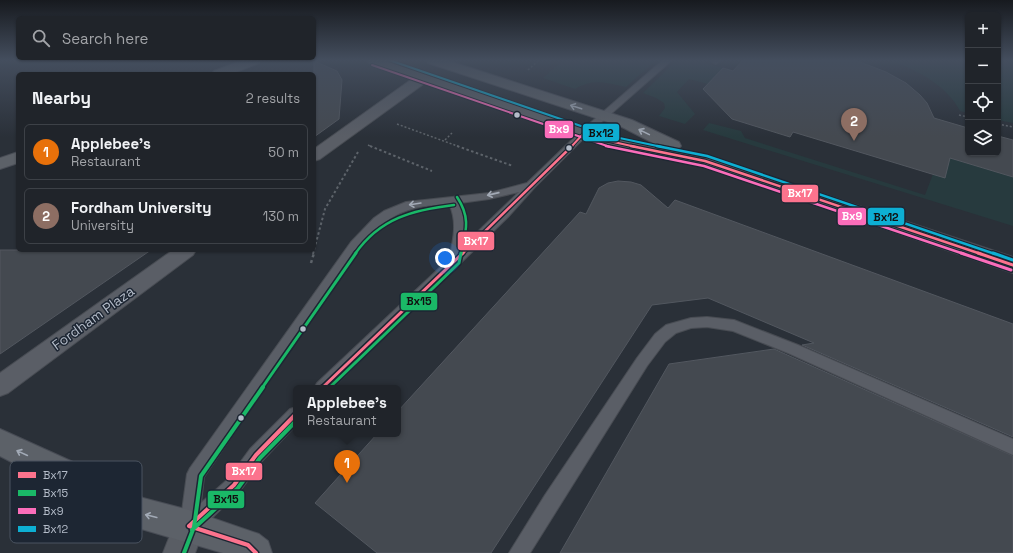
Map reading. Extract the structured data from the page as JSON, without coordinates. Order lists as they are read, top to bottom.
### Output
{
  "streets": {
    "street": ["Fordham Plaza"]
  },
  "lines": [
    "transit line Bx9",
    "transit line Bx12",
    "transit line Bx17",
    "transit line Bx15"
  ],
  "legend": [
    "Bx17",
    "Bx15",
    "Bx9",
    "Bx12"
  ],
  "page": {
    "map_buttons": ["+", "−"],
    "search": "Search here",
    "heading": ["Nearby", "2 results"],
    "pins": ["2", "1"],
    "list": [
      {
        "mark": "1",
        "name": "Applebee's",
        "note": "Restaurant",
        "value": "50 m"
      },
      {
        "mark": "2",
        "name": "Fordham University",
        "note": "University",
        "value": "130 m"
      }
    ],
    "popup": ["Applebee's", "Restaurant"]
  }
}
